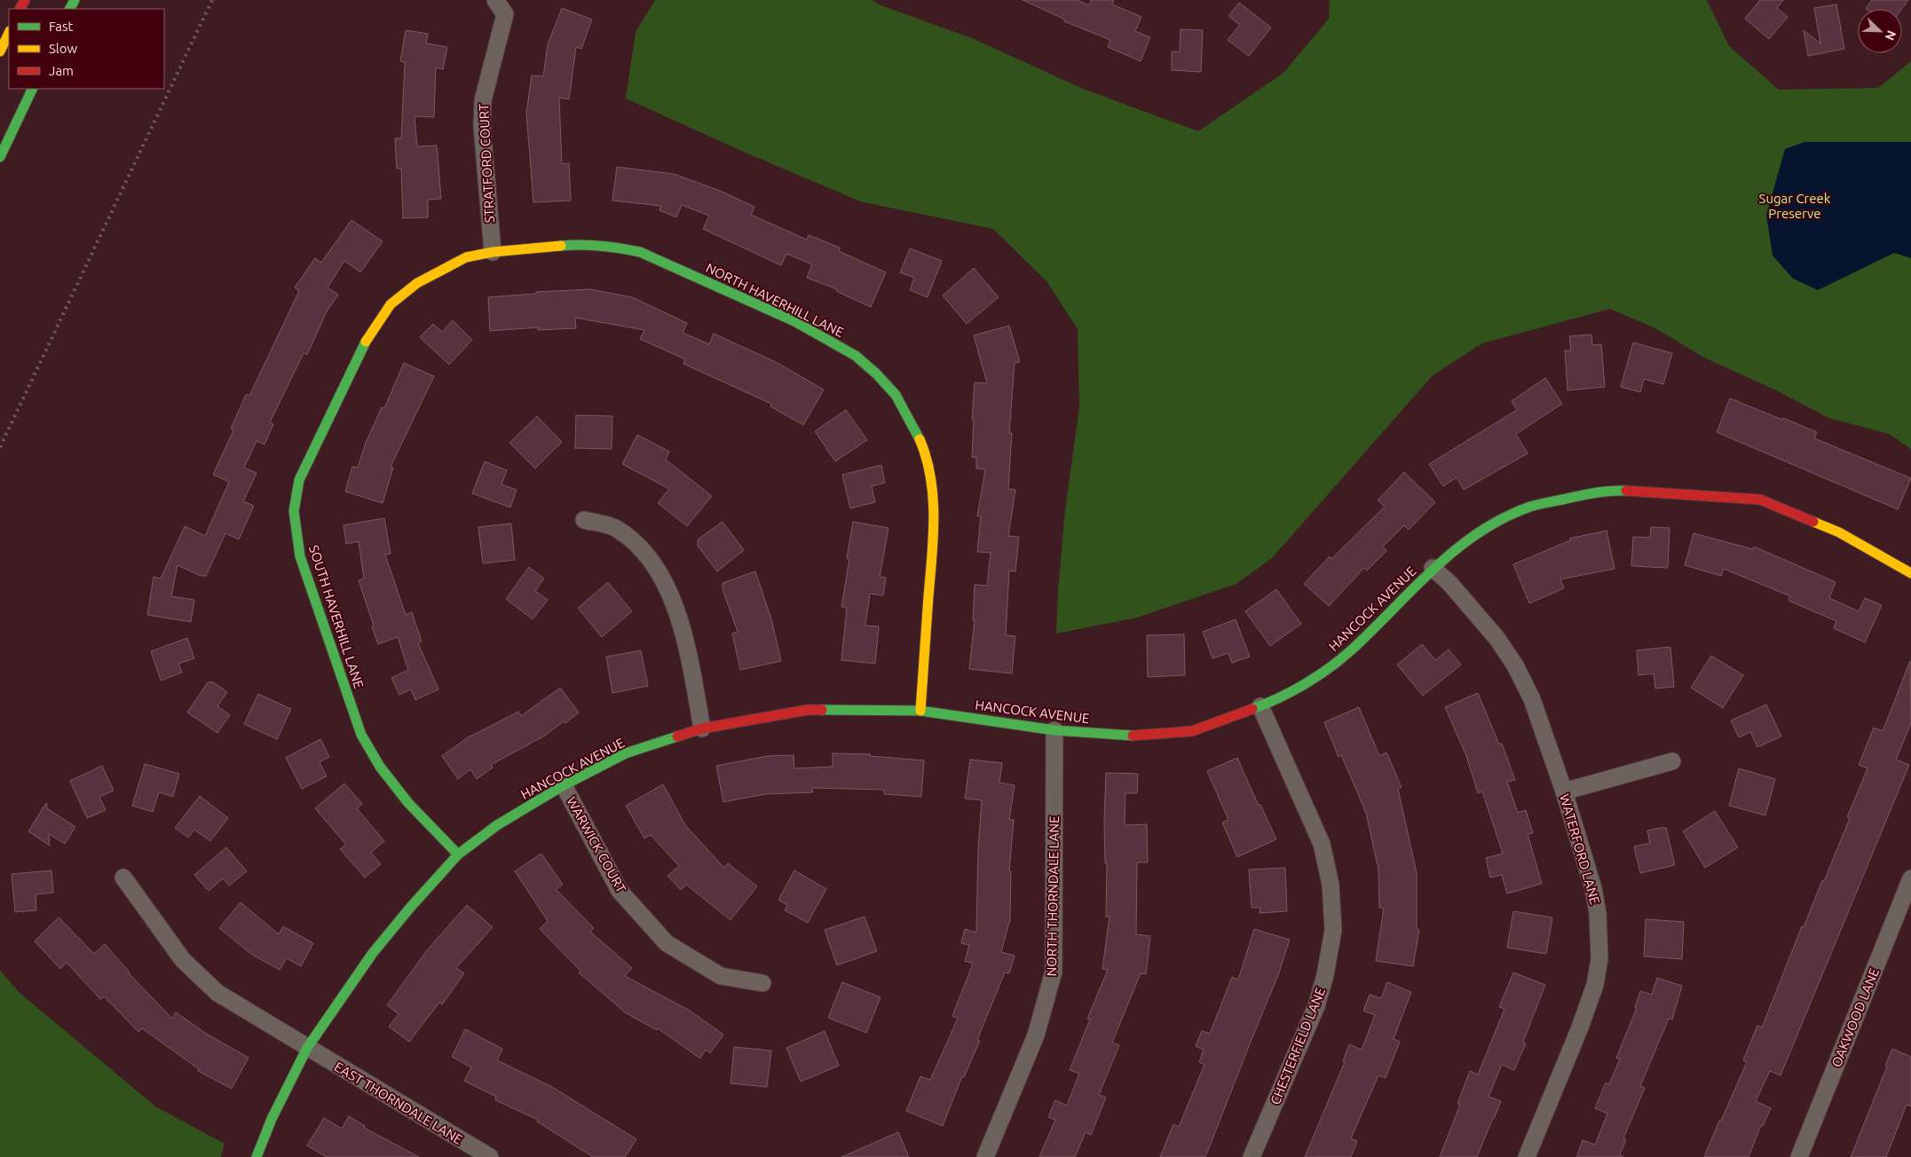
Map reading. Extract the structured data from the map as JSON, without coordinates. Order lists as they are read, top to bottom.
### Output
{
  "streets": {
    "street": [
      "STRATFORD COURT",
      "NORTH HAVERHILL LANE",
      "HANCOCK AVENUE",
      "SOUTH HAVERHILL LANE",
      "WARWICK COURT",
      "WATERFORD LANE",
      "NORTH THORNDALE LANE",
      "OAKWOOD LANE",
      "CHESTERFIELD LANE",
      "EAST THORNDALE LANE"
    ]
  },
  "crossings": [
    ["STRATFORD COURT", "NORTH HAVERHILL LANE"],
    ["STRATFORD COURT", "SOUTH HAVERHILL LANE"],
    ["NORTH HAVERHILL LANE", "HANCOCK AVENUE"],
    ["NORTH HAVERHILL LANE", "SOUTH HAVERHILL LANE"],
    ["HANCOCK AVENUE", "SOUTH HAVERHILL LANE"],
    ["HANCOCK AVENUE", "WARWICK COURT"],
    ["HANCOCK AVENUE", "WATERFORD LANE"],
    ["HANCOCK AVENUE", "NORTH THORNDALE LANE"],
    ["HANCOCK AVENUE", "CHESTERFIELD LANE"],
    ["HANCOCK AVENUE", "EAST THORNDALE LANE"]
  ],
  "parks": ["Sugar Creek Preserve"],
  "legend": ["Fast", "Slow", "Jam"],
  "north": "bottom right"
}
